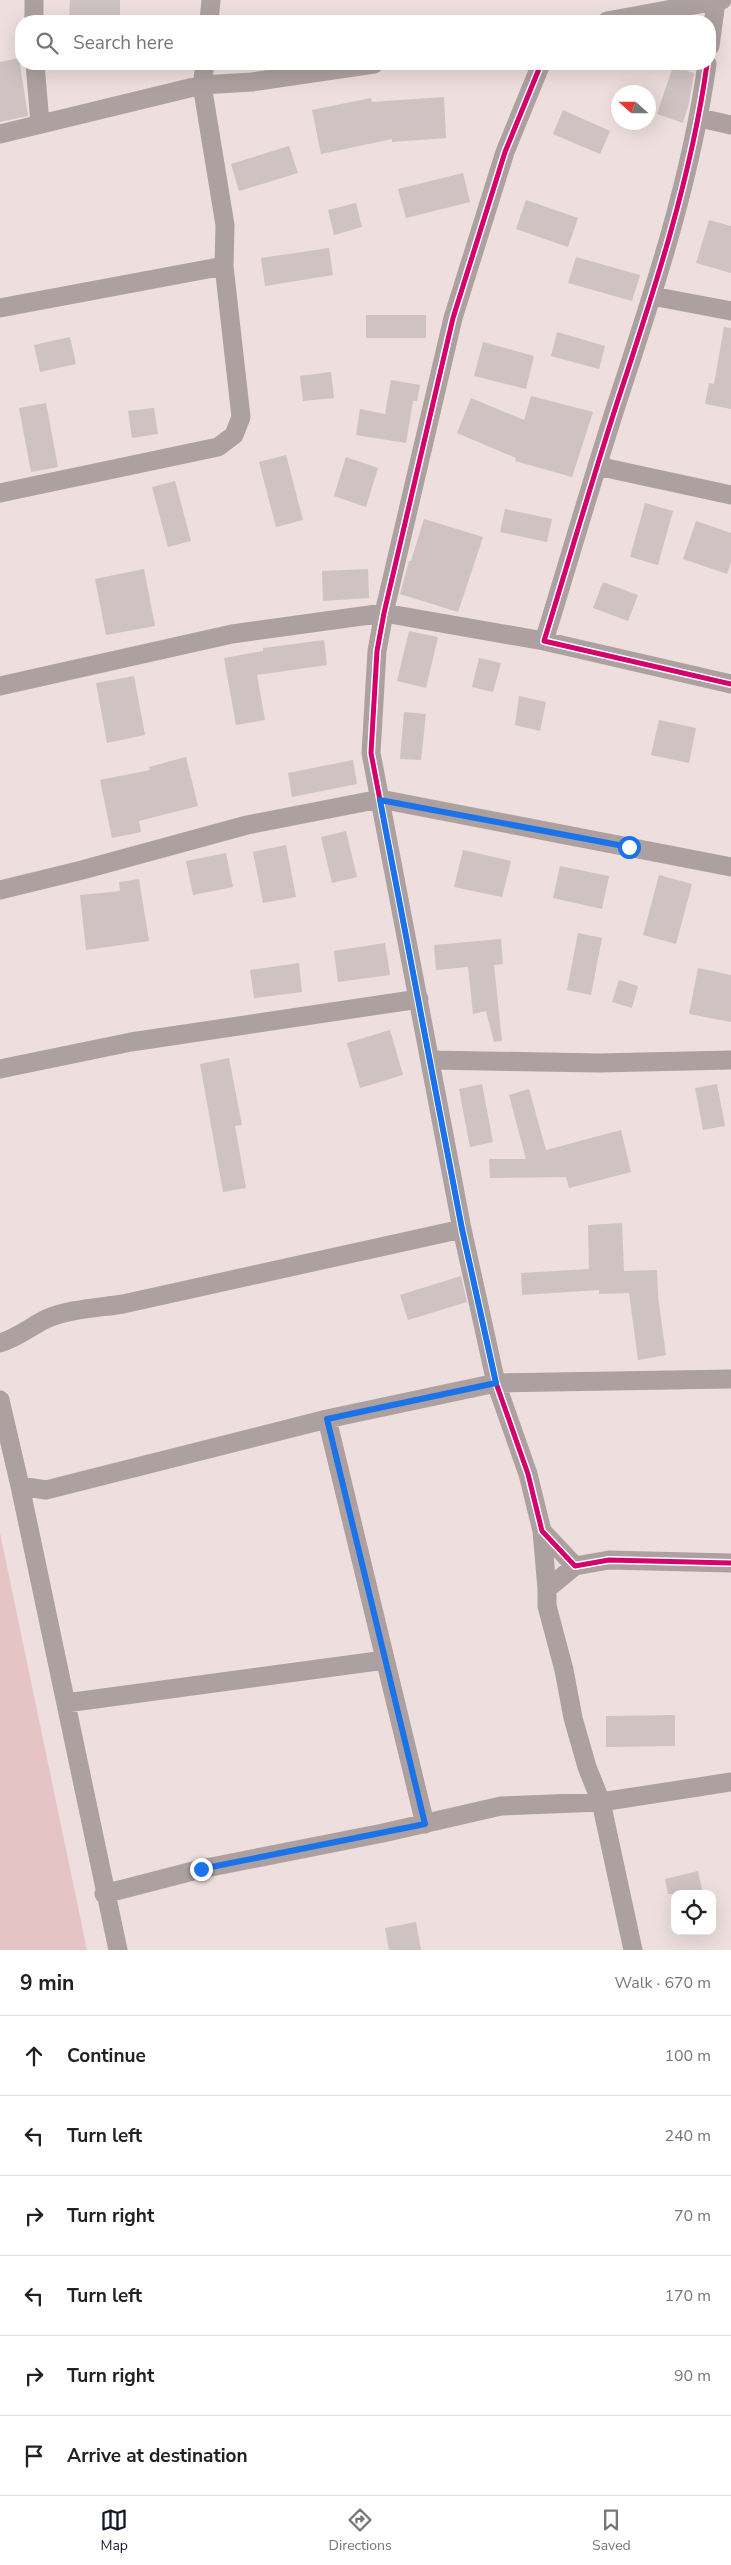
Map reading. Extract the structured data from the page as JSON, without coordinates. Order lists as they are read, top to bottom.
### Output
{
  "north": "left",
  "page": {
    "search": "Search here",
    "heading": ["9 min", "Walk · 670 m"],
    "list": [
      ["Continue", "100 m"],
      ["Turn left", "240 m"],
      ["Turn right", "70 m"],
      ["Turn left", "170 m"],
      ["Turn right", "90 m"],
      "Arrive at destination"
    ],
    "nav": ["Map", "Directions", "Saved"]
  }
}
